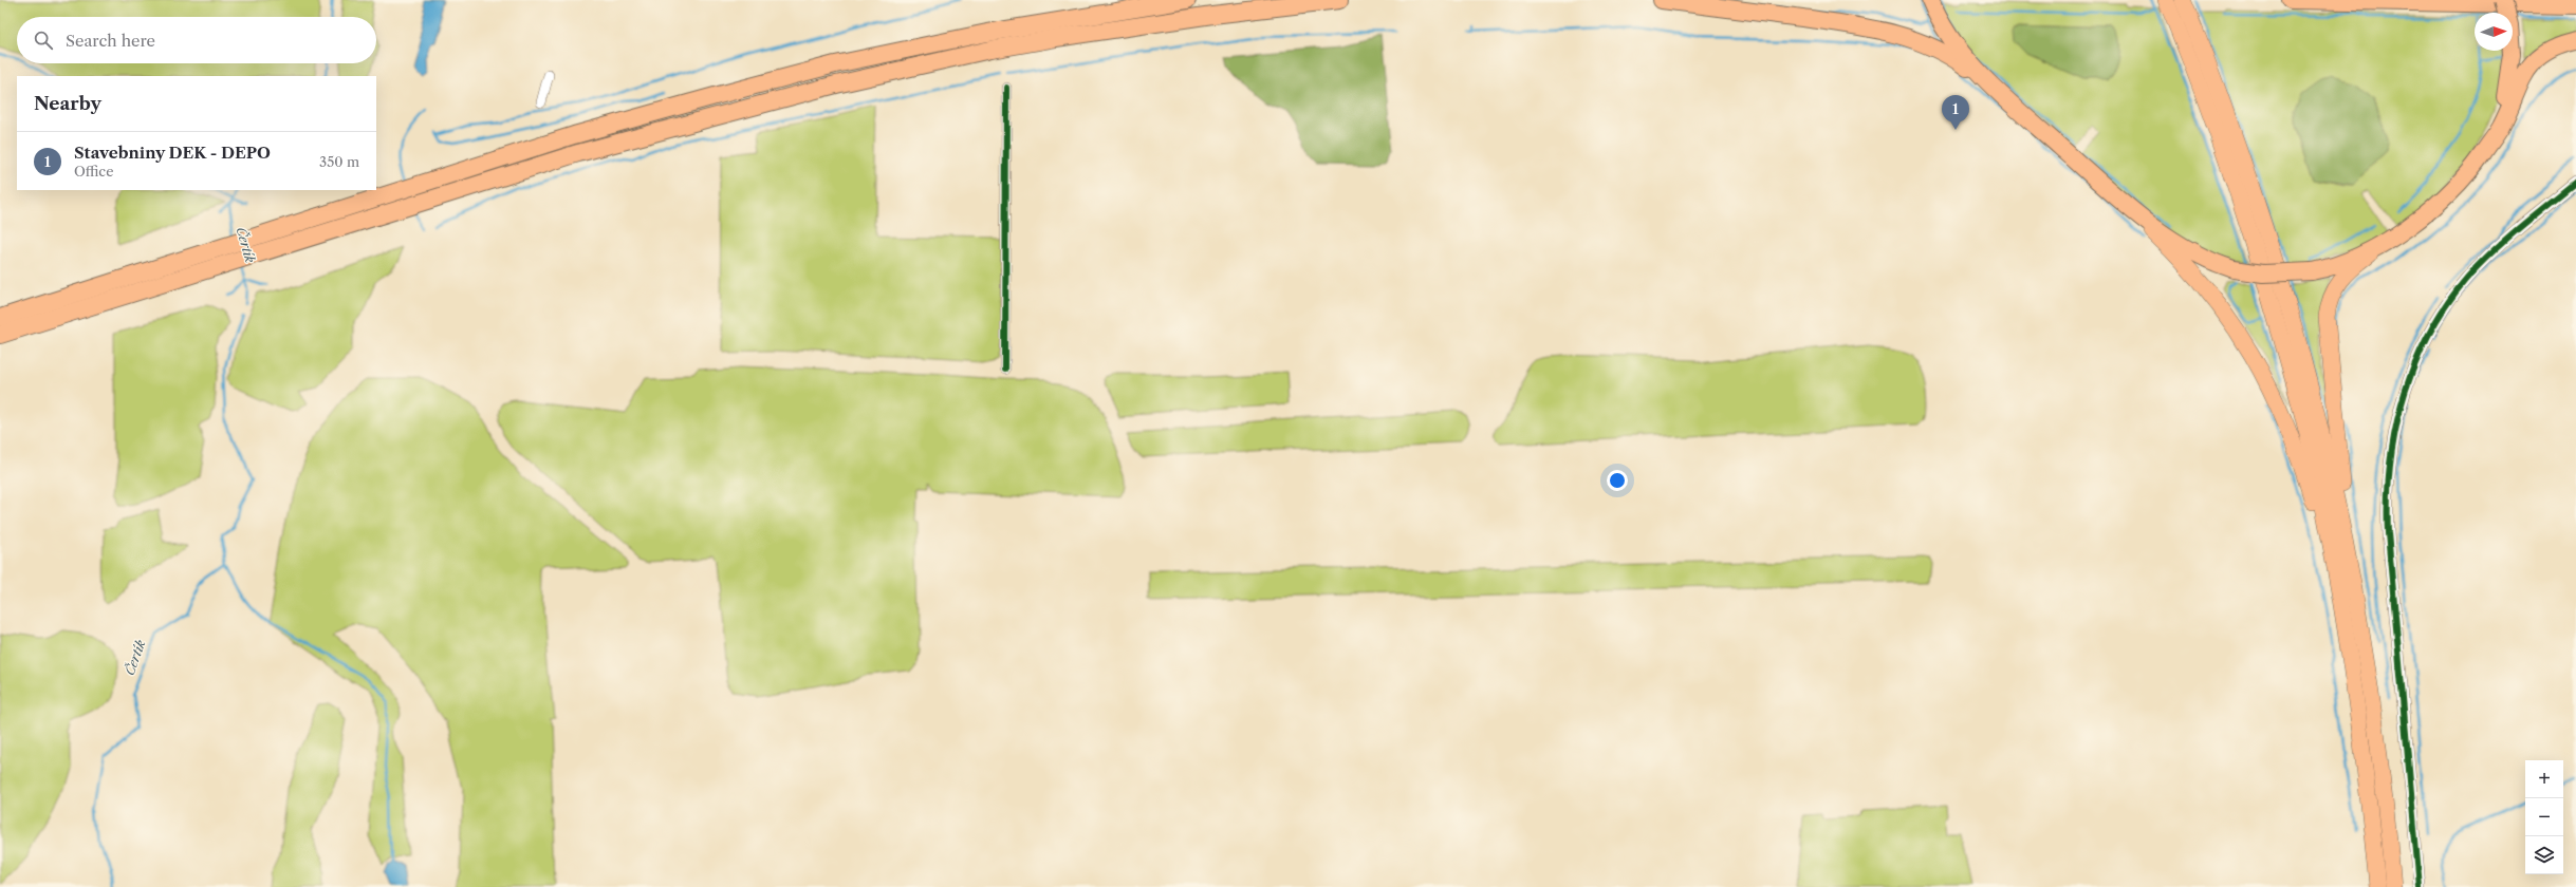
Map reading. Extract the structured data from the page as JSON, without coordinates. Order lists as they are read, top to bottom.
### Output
{
  "water": ["Čertík"],
  "north": "right",
  "page": {
    "search": "Search here",
    "heading": "Nearby",
    "pins": "1",
    "list": [
      {
        "mark": "1",
        "name": "Stavebniny DEK - DEPO",
        "note": "Office",
        "value": "350 m"
      }
    ],
    "map_buttons": ["+", "−"]
  }
}
